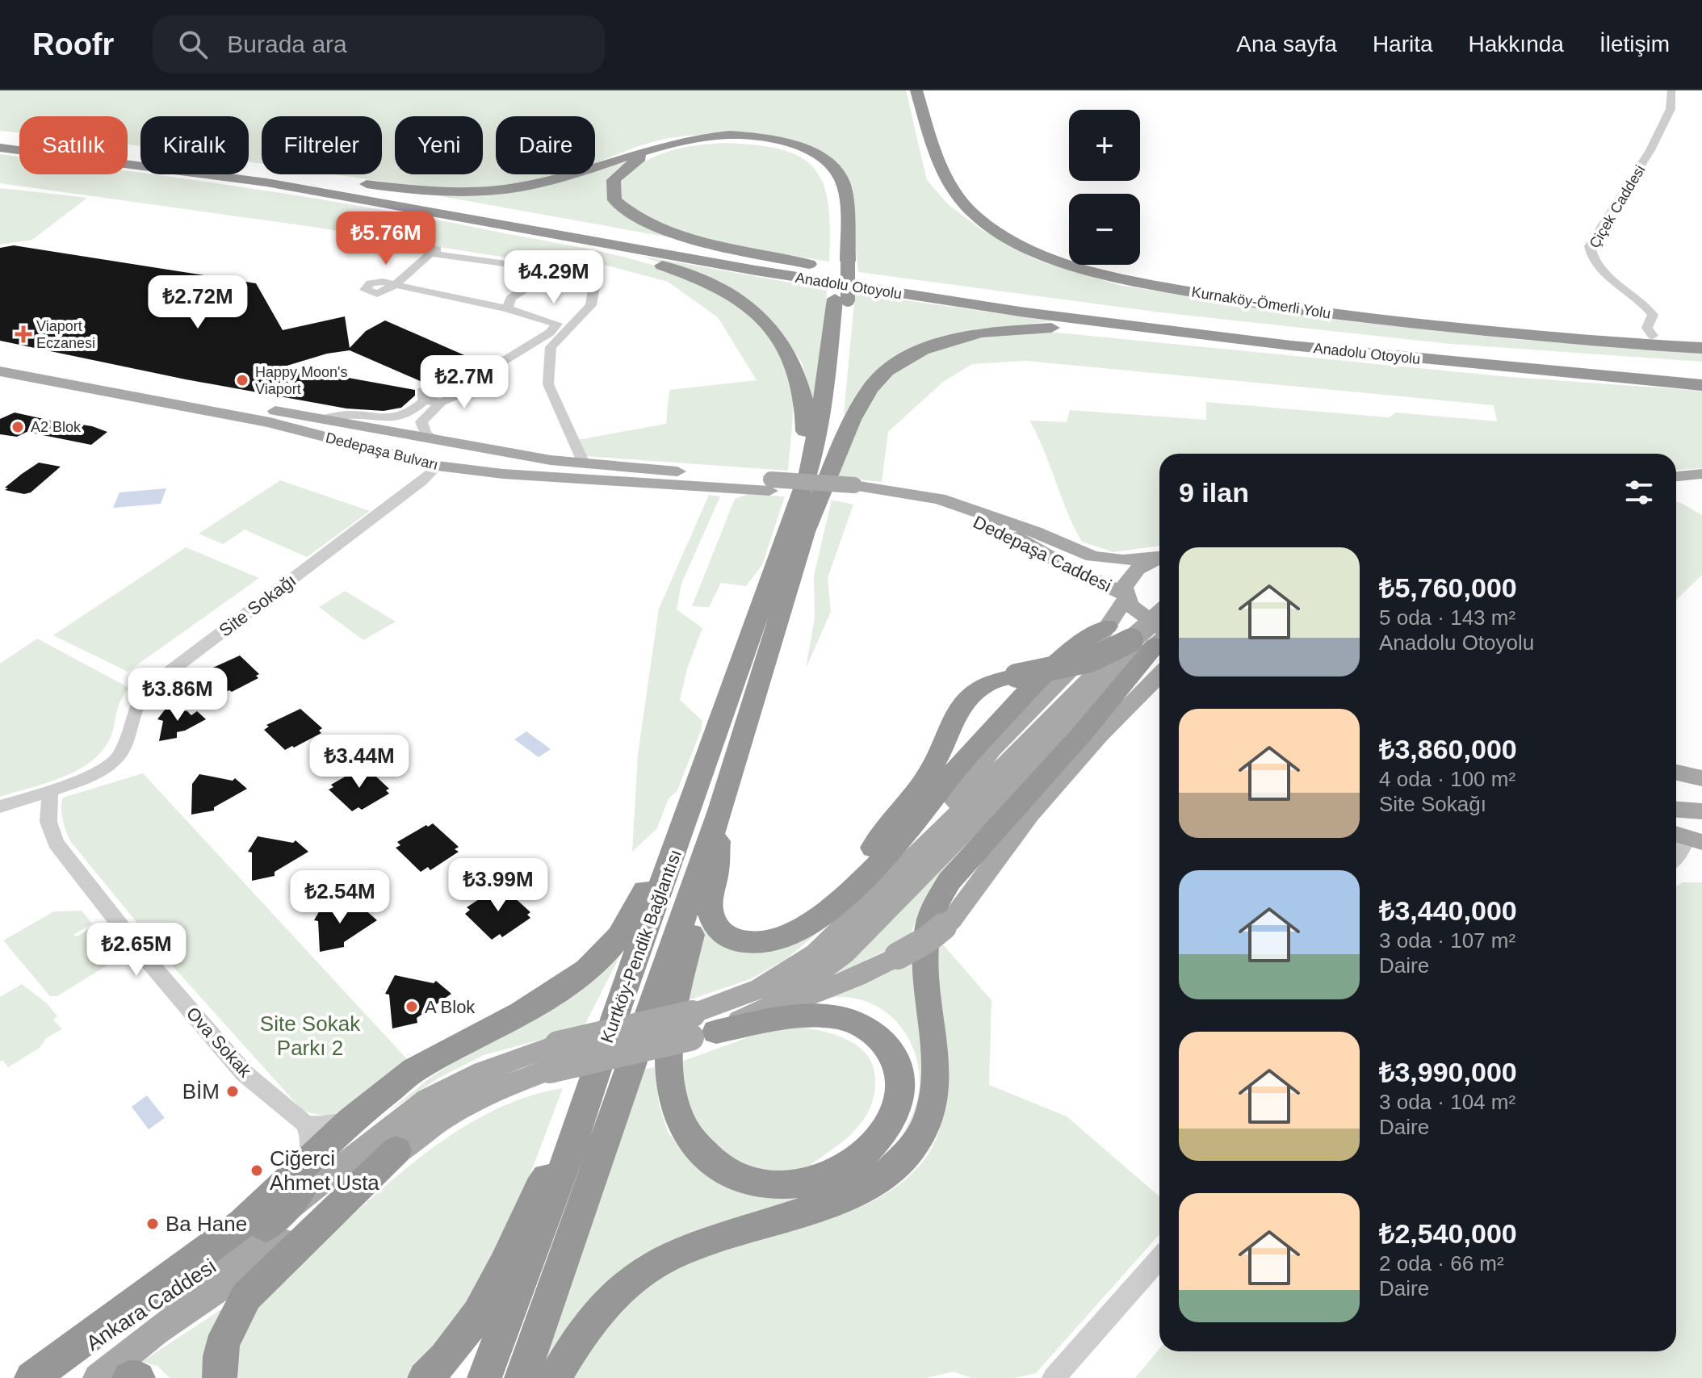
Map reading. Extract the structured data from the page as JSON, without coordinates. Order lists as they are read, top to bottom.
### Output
{
  "streets": {
    "highway": ["Anadolu Otoyolu", "Kurnaköy-Ömerli Yolu", "Kurtköy-Pendik Bağlantısı"],
    "main road": ["Dedepaşa Bulvarı", "Dedepaşa Caddesi", "Ankara Caddesi"],
    "street": ["Çiçek Caddesi", "Site Sokağı", "Ova Sokak"]
  },
  "crossings": [
    ["Çiçek Caddesi", "Kurnaköy-Ömerli Yolu"],
    ["Dedepaşa Bulvarı", "Dedepaşa Caddesi"],
    ["Dedepaşa Bulvarı", "Site Sokağı"],
    ["Site Sokağı", "Ova Sokak"]
  ],
  "parks": ["Site Sokak Parkı 2"],
  "places": {
    "health": ["Viaport Eczanesi"],
    "other": [
      "Happy Moon's Viaport",
      "A2 Blok",
      "A Blok",
      "BİM",
      "Ciğerci Ahmet Usta",
      "Ba Hane"
    ]
  },
  "page": {
    "header": "Roofr",
    "search": "Burada ara",
    "nav": [
      "Ana sayfa",
      "Harita",
      "Hakkında",
      "İletişim"
    ],
    "map_buttons": ["+", "−"],
    "chip": [
      "Satılık",
      "Kiralık",
      "Filtreler",
      "Yeni",
      "Daire"
    ],
    "price": [
      "₺5.76M",
      "₺4.29M",
      "₺2.72M",
      "₺2.7M",
      "₺3.86M",
      "₺3.44M",
      "₺3.99M",
      "₺2.54M",
      "₺2.65M"
    ],
    "heading": "9 ilan",
    "list": [
      {
        "name": "₺5,760,000",
        "note": "5 oda · 143 m² · Anadolu Otoyolu"
      },
      {
        "name": "₺3,860,000",
        "note": "4 oda · 100 m² · Site Sokağı"
      },
      {
        "name": "₺3,440,000",
        "note": "3 oda · 107 m² · Daire"
      },
      {
        "name": "₺3,990,000",
        "note": "3 oda · 104 m² · Daire"
      },
      {
        "name": "₺2,540,000",
        "note": "2 oda · 66 m² · Daire"
      }
    ]
  }
}
